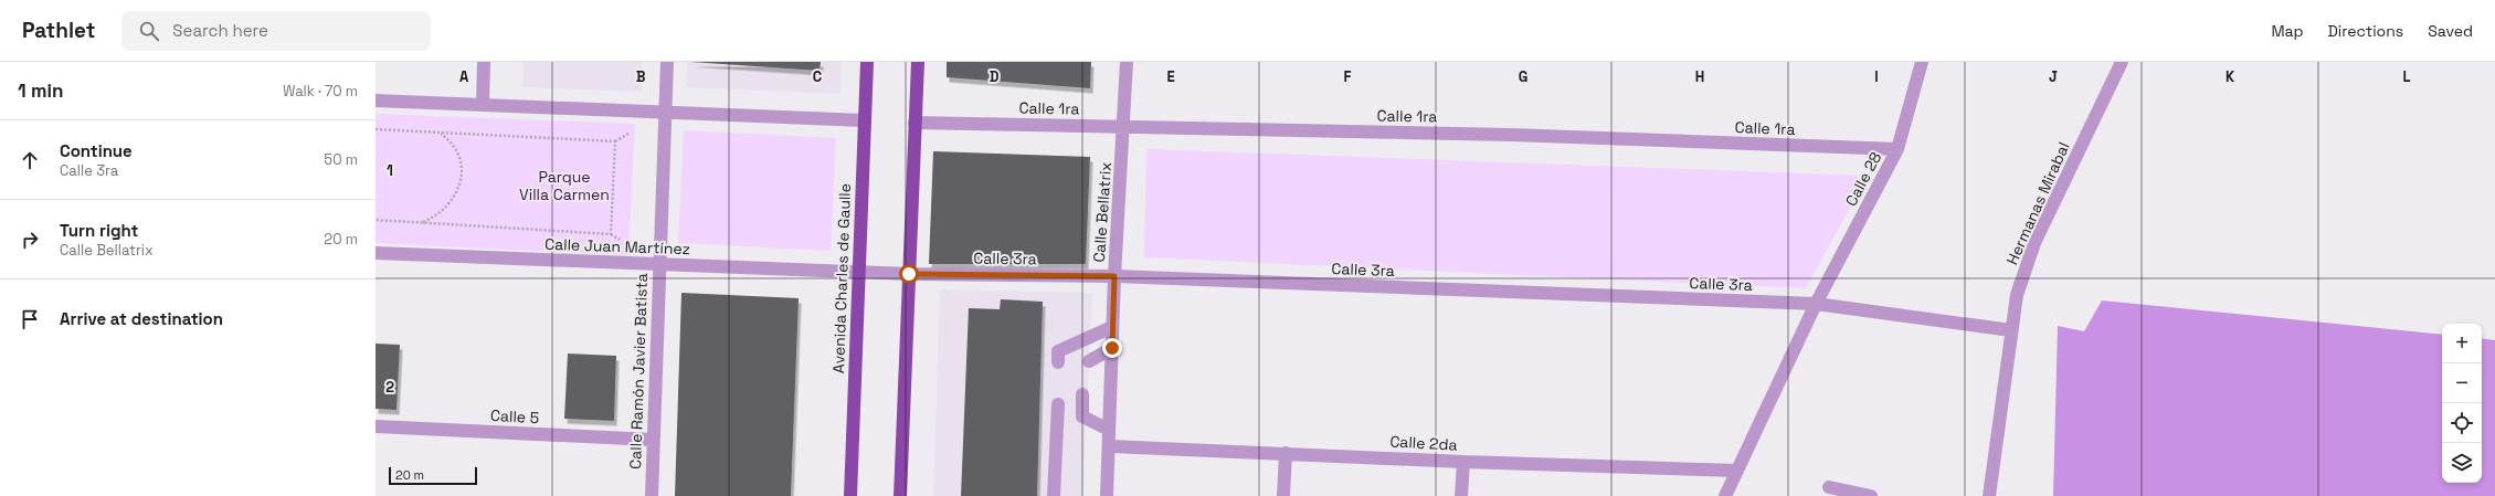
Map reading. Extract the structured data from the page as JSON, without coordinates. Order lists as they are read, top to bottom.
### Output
{
  "streets": {
    "main road": ["Avenida Charles de Gaulle"],
    "street": [
      "Calle 1ra",
      "Calle 28",
      "Hermanas Mirabal",
      "Calle Bellatrix",
      "Calle Juan Martínez",
      "Calle 3ra",
      "Calle Ramón Javier Batista",
      "Calle 5",
      "Calle 2da"
    ]
  },
  "crossings": [
    ["Calle 1ra", "Calle 28"],
    ["Calle 1ra", "Calle Bellatrix"],
    ["Calle 28", "Calle 3ra"],
    ["Hermanas Mirabal", "Calle 3ra"],
    ["Calle Bellatrix", "Calle 3ra"],
    ["Calle Bellatrix", "Calle 2da"],
    ["Calle Juan Martínez", "Calle 3ra"],
    ["Calle Juan Martínez", "Avenida Charles de Gaulle"],
    ["Calle Juan Martínez", "Calle Ramón Javier Batista"],
    ["Calle Ramón Javier Batista", "Calle 5"]
  ],
  "parks": ["Parque Villa Carmen"],
  "scale_bar": "20 m",
  "page": {
    "header": "Pathlet",
    "search": "Search here",
    "nav": ["Map", "Directions", "Saved"],
    "heading": ["1 min", "Walk · 70 m"],
    "list": [
      ["Continue", "Calle 3ra", "50 m"],
      ["Turn right", "Calle Bellatrix", "20 m"],
      "Arrive at destination"
    ],
    "map_buttons": ["+", "−"],
    "scale": "20 m"
  },
  "grid": {
    "columns": [
      "A",
      "B",
      "C",
      "D",
      "E",
      "F",
      "G",
      "H",
      "I",
      "J",
      "K",
      "L"
    ],
    "rows": ["1", "2"]
  }
}
